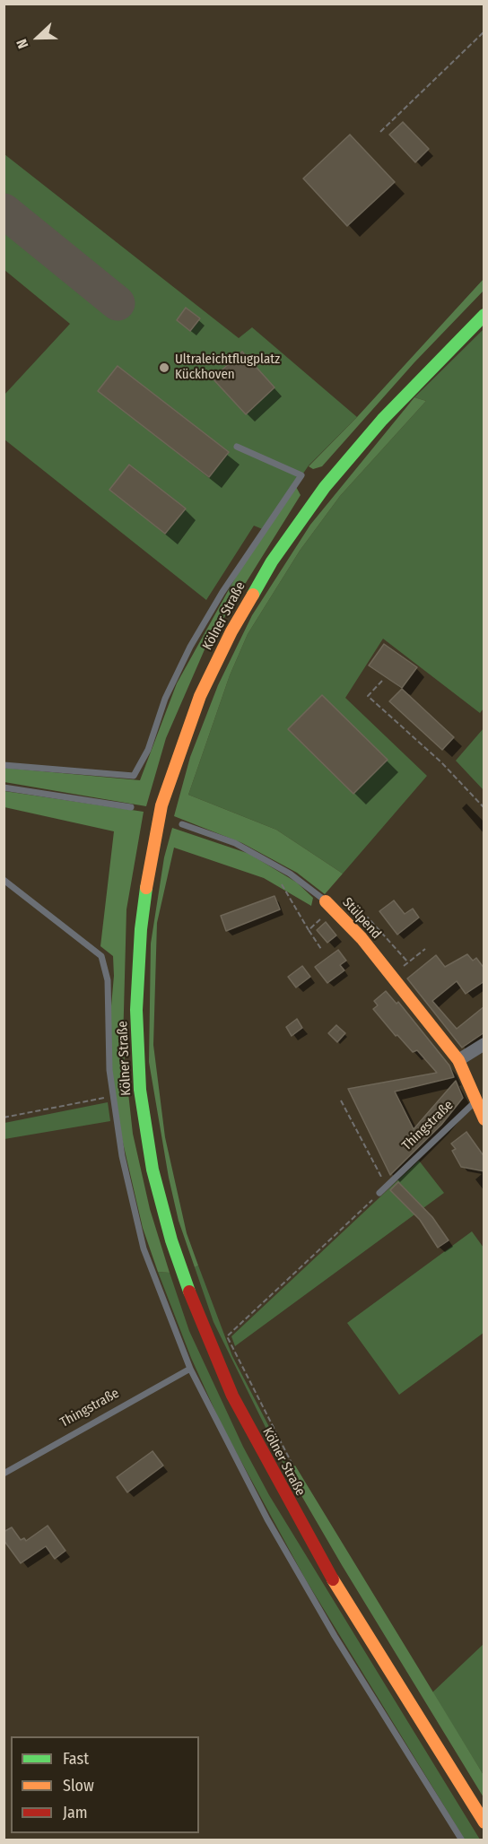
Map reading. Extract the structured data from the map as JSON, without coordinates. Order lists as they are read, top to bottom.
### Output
{
  "streets": {
    "main road": ["Kölner Straße", "Stülpend", "Thingstraße"]
  },
  "crossings": [
    ["Stülpend", "Thingstraße"]
  ],
  "places": ["Ultraleichtflugplatz Kückhoven"],
  "legend": ["Fast", "Slow", "Jam"],
  "north": "left"
}
